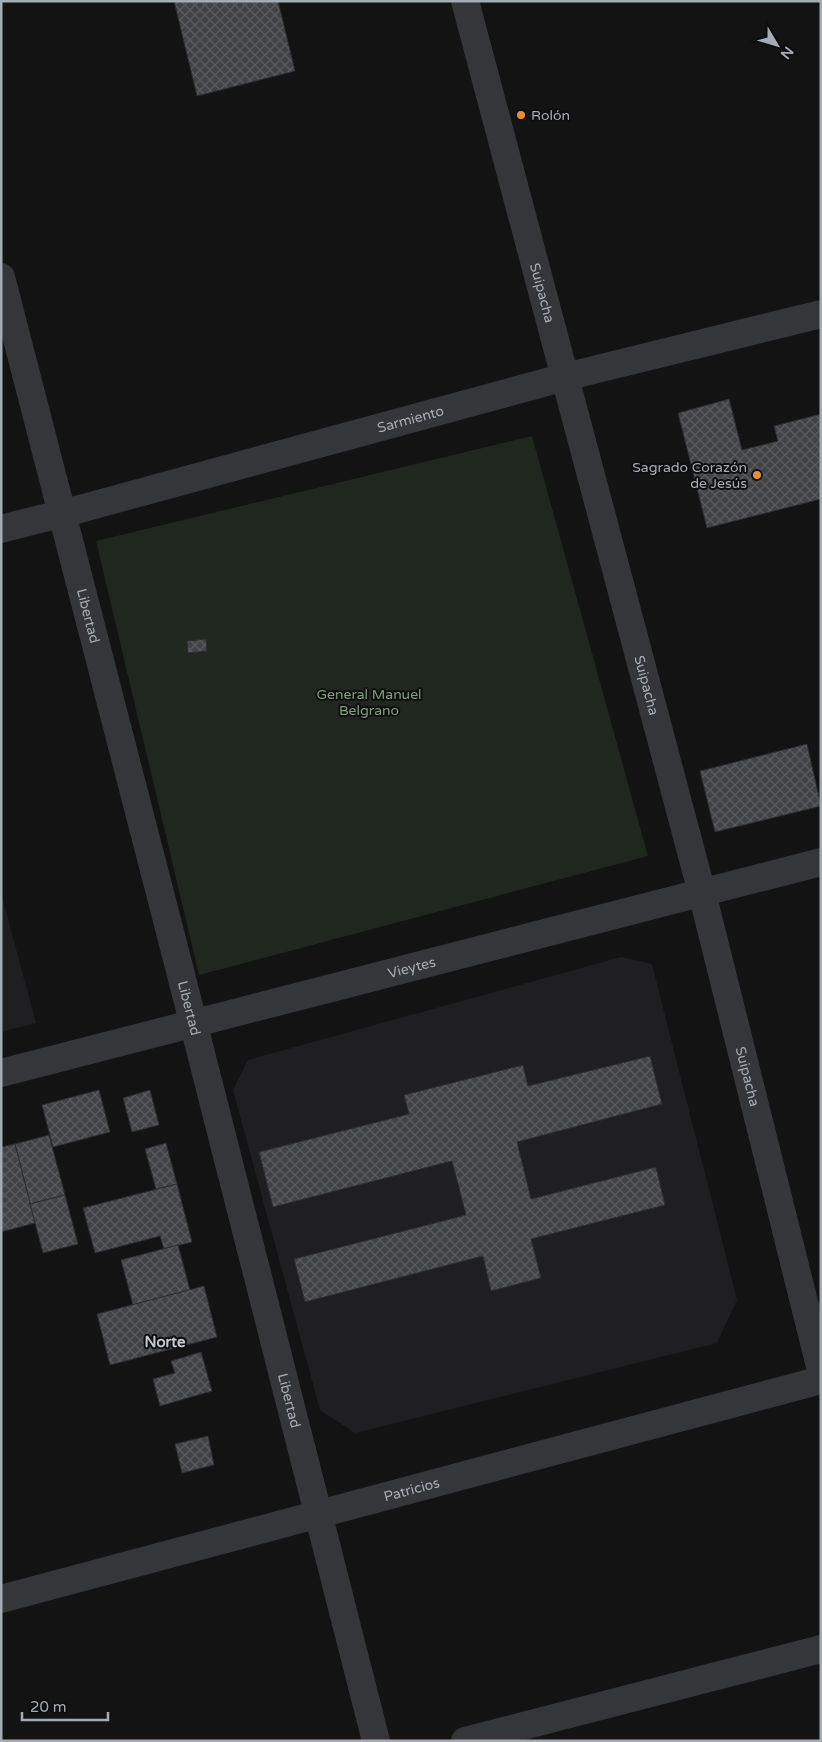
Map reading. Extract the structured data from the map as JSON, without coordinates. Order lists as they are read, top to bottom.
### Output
{
  "streets": {
    "street": [
      "Suipacha",
      "Sarmiento",
      "Libertad",
      "Vieytes",
      "Patricios"
    ]
  },
  "crossings": [
    ["Suipacha", "Sarmiento"],
    ["Suipacha", "Vieytes"],
    ["Sarmiento", "Libertad"],
    ["Libertad", "Vieytes"],
    ["Libertad", "Patricios"]
  ],
  "districts": ["Norte"],
  "parks": ["General Manuel Belgrano"],
  "places": ["Rolón", "Sagrado Corazón de Jesús"],
  "scale_bar": "20 m",
  "north": "bottom right"
}
